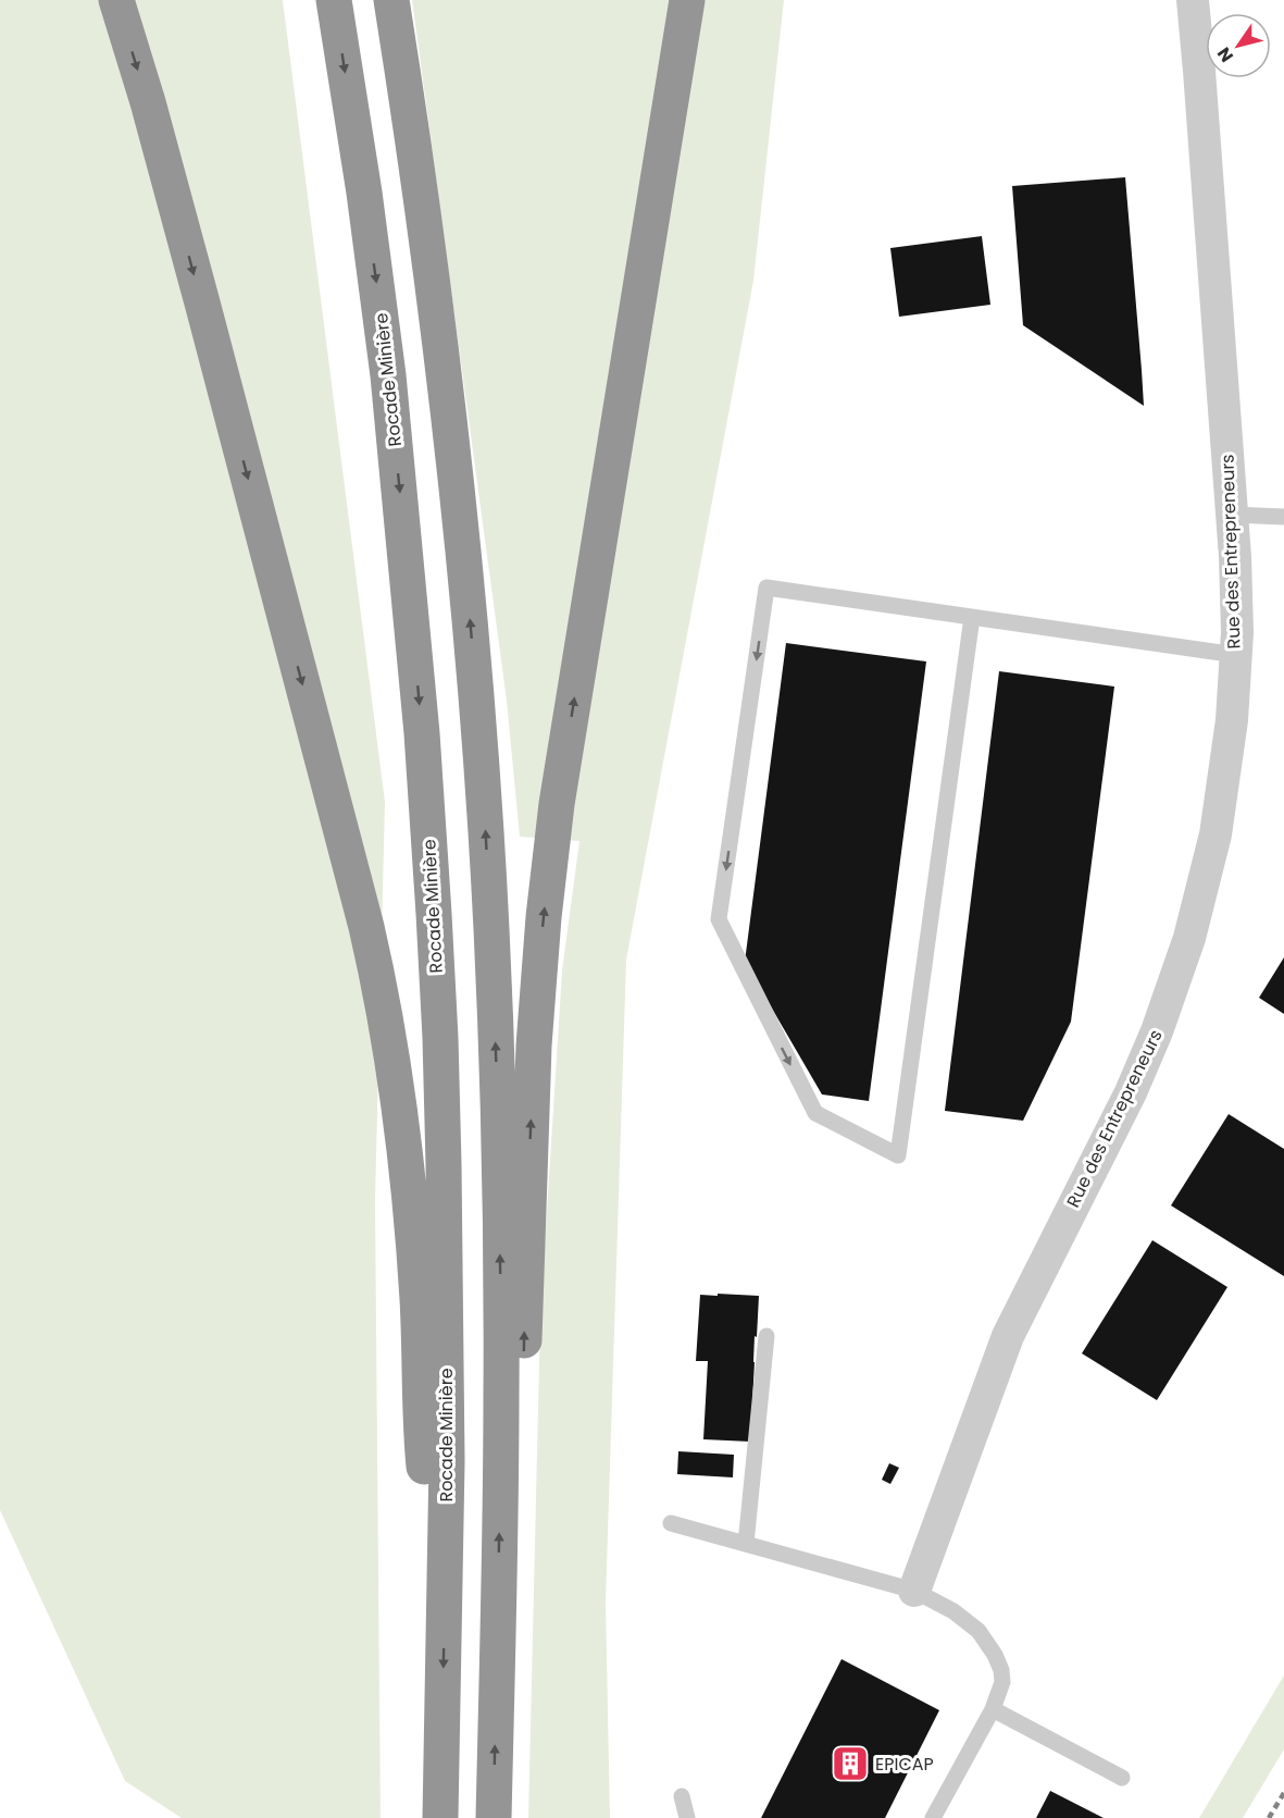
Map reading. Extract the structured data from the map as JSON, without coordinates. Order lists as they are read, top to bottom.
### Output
{
  "streets": {
    "highway": ["Rocade Minière"],
    "street": ["Rue des Entrepreneurs"]
  },
  "places": {
    "building": ["EPICAP"]
  },
  "north": "bottom left"
}
